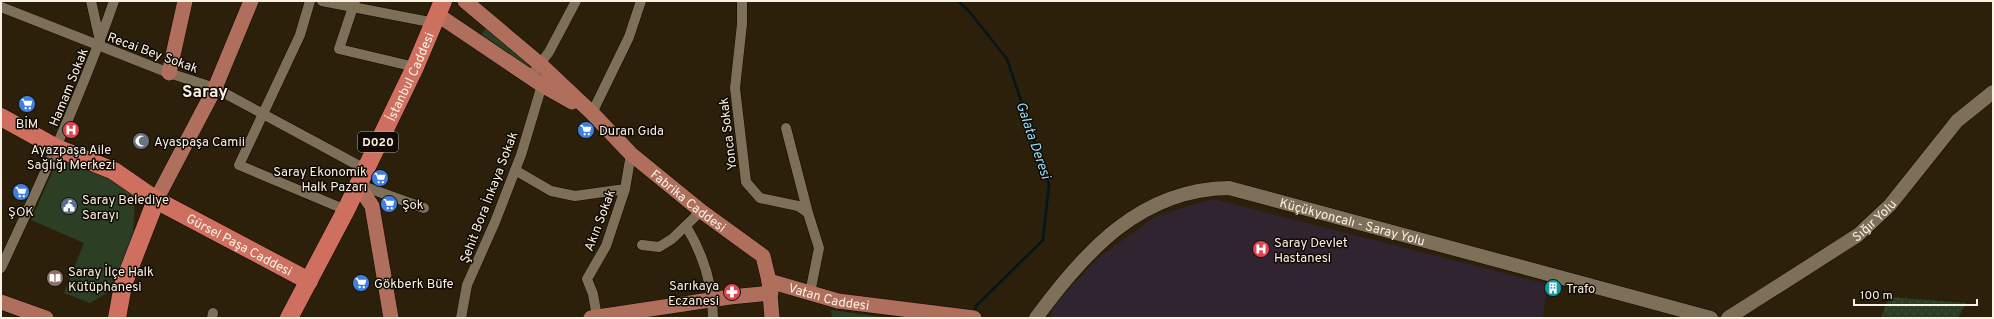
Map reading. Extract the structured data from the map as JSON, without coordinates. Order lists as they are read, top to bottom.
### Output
{
  "streets": {
    "highway": ["İstanbul Caddesi", "D020", "Gürsel Paşa Caddesi"],
    "main road": [
      "Fabrika Caddesi",
      "Sığır Yolu",
      "Küçükyoncalı - Saray Yolu",
      "Vatan Caddesi"
    ],
    "street": [
      "Recai Bey Sokak",
      "Hamam Sokak",
      "Yonca Sokak",
      "Şehit Bora İnkaya Sokak",
      "Akın Sokak"
    ]
  },
  "crossings": [
    ["Recai Bey Sokak", "İstanbul Caddesi"],
    ["Recai Bey Sokak", "Hamam Sokak"],
    ["İstanbul Caddesi", "D020"],
    ["İstanbul Caddesi", "Fabrika Caddesi"],
    ["İstanbul Caddesi", "Gürsel Paşa Caddesi"],
    ["Hamam Sokak", "Gürsel Paşa Caddesi"],
    ["D020", "Gürsel Paşa Caddesi"],
    ["Şehit Bora İnkaya Sokak", "Fabrika Caddesi"],
    ["Fabrika Caddesi", "Akın Sokak"],
    ["Fabrika Caddesi", "Vatan Caddesi"],
    ["Akın Sokak", "Vatan Caddesi"]
  ],
  "districts": ["Saray"],
  "water": ["Galata Deresi"],
  "places": {
    "supermarket": [
      "BİM",
      "Duran Gıda",
      "Saray Ekonomik Halk Pazarı",
      "ŞOK",
      "Şok",
      "Gökberk Büfe"
    ],
    "hospital": ["Ayazpaşa Aile Sağlığı Merkezi", "Saray Devlet Hastanesi"],
    "mosque": ["Ayaspaşa Camii"],
    "public building": ["Saray Belediye Sarayı"],
    "library": ["Saray İlçe Halk Kütüphanesi"],
    "building": ["Trafo"],
    "pharmacy": ["Sarıkaya Eczanesi"]
  },
  "scale_bar": "100 m"
}
